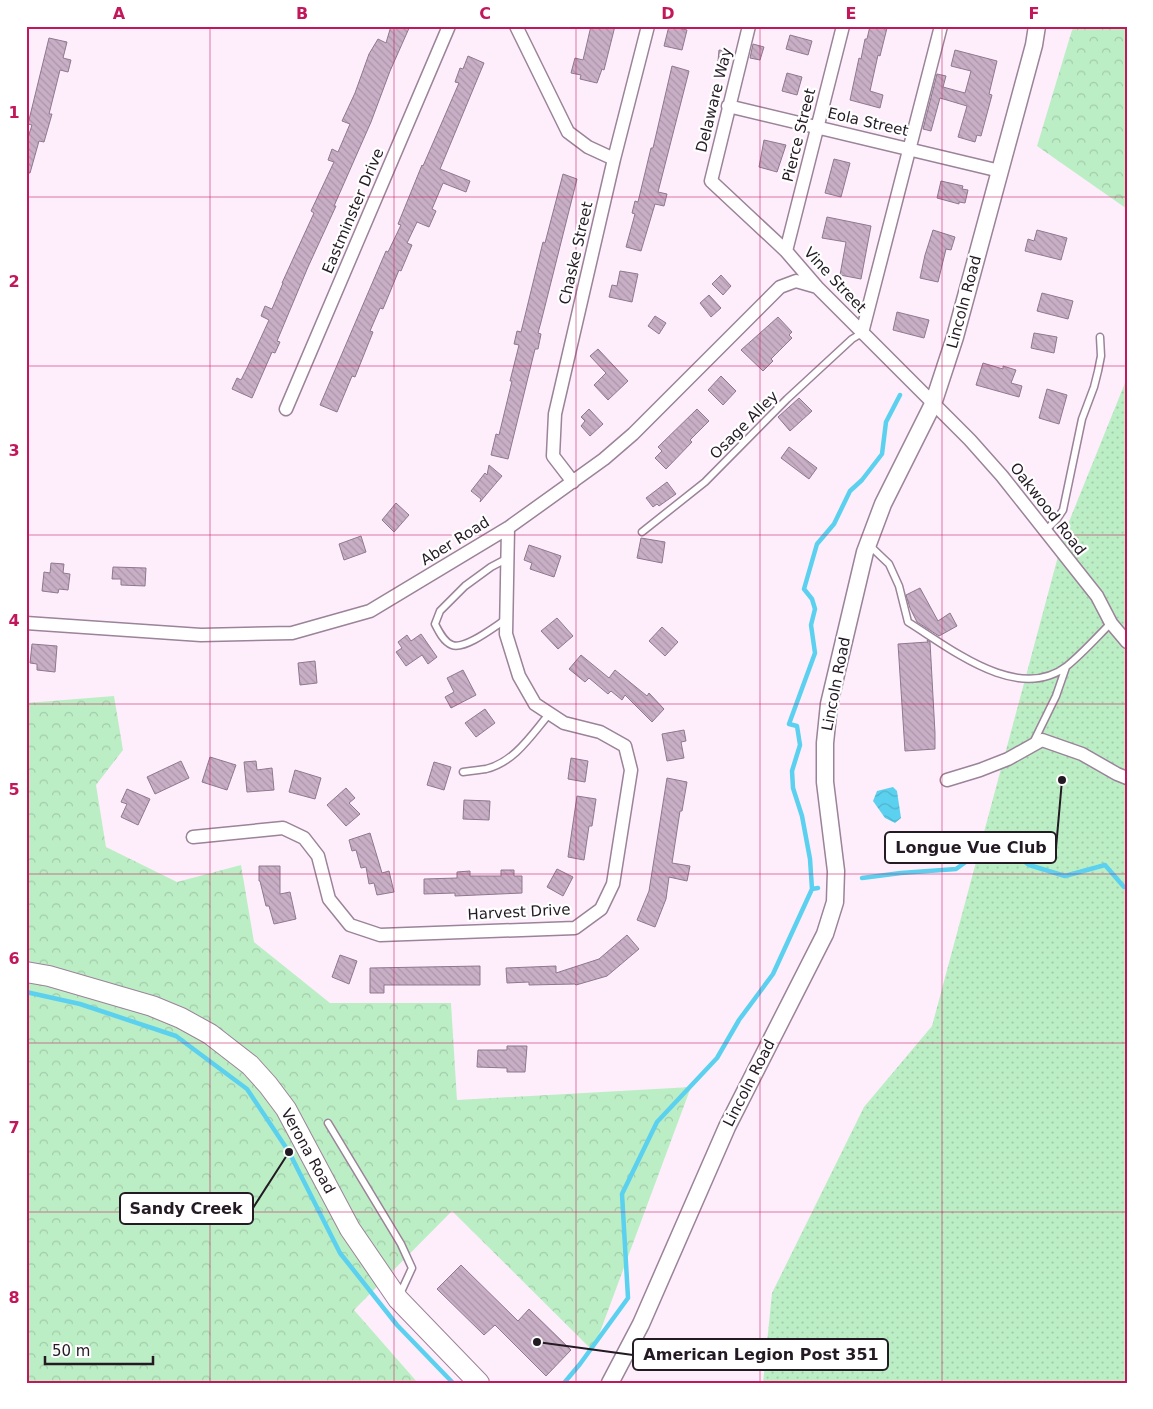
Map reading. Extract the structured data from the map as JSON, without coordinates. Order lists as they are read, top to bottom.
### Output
{
  "streets": {
    "main road": ["Verona Road"],
    "street": [
      "Delaware Way",
      "Eola Street",
      "Pierce Street",
      "Eastminster Drive",
      "Chaske Street",
      "Vine Street",
      "Lincoln Road",
      "Oakwood Road",
      "Aber Road",
      "Harvest Drive"
    ],
    "lane": ["Osage Alley"]
  },
  "crossings": [
    ["Delaware Way", "Eola Street"],
    ["Delaware Way", "Vine Street"],
    ["Eola Street", "Pierce Street"],
    ["Eola Street", "Lincoln Road"],
    ["Pierce Street", "Vine Street"],
    ["Chaske Street", "Aber Road"],
    ["Vine Street", "Lincoln Road"],
    ["Vine Street", "Osage Alley"],
    ["Vine Street", "Oakwood Road"],
    ["Vine Street", "Aber Road"],
    ["Lincoln Road", "Oakwood Road"],
    ["Aber Road", "Harvest Drive"]
  ],
  "places": ["Longue Vue Club", "Sandy Creek", "American Legion Post 351"],
  "scale_bar": "50 m",
  "grid": {
    "columns": [
      "A",
      "B",
      "C",
      "D",
      "E",
      "F"
    ],
    "rows": [
      "1",
      "2",
      "3",
      "4",
      "5",
      "6",
      "7",
      "8"
    ]
  }
}
